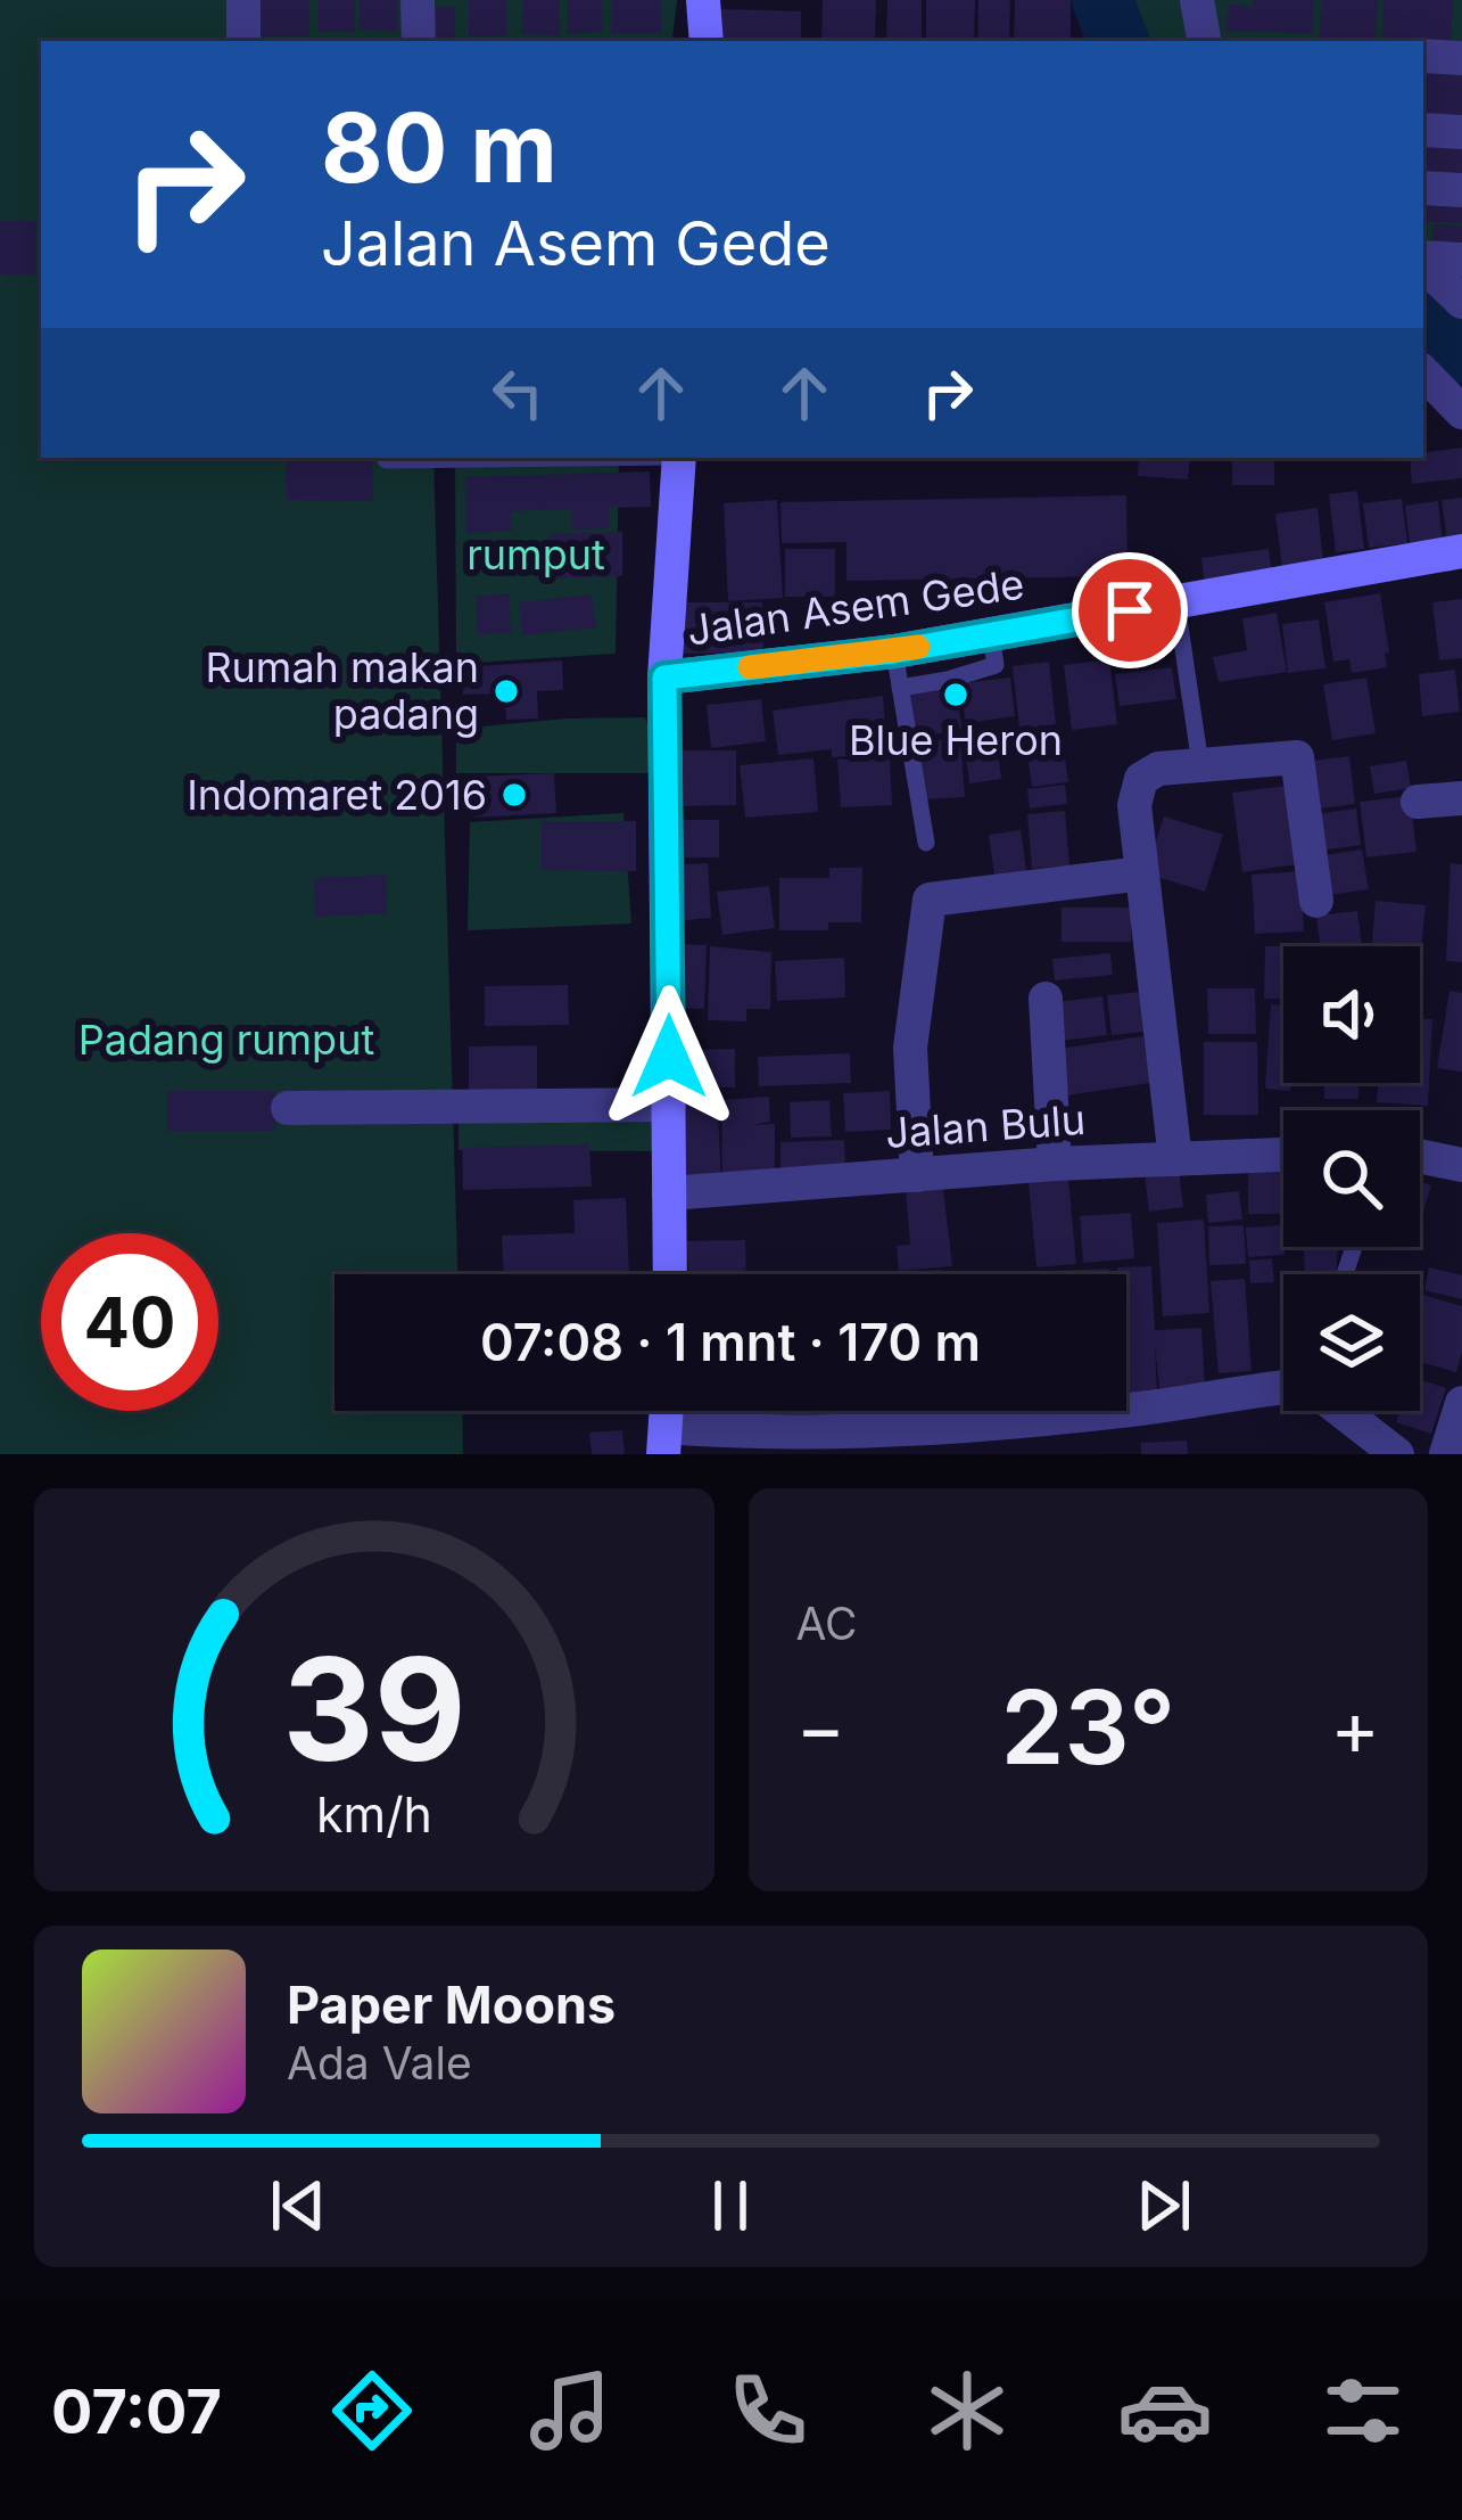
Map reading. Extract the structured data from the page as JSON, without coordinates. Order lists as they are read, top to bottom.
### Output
{
  "streets": {
    "street": ["Jalan Asem Gede", "Jalan Bulu"]
  },
  "parks": ["rumput", "Padang rumput"],
  "places": ["Rumah makan padang", "Blue Heron", "Indomaret 2016"],
  "page": {
    "turn": ["80 m", "Jalan Asem Gede"],
    "limit": "40",
    "trip": "07:08 · 1 mnt · 170 m",
    "tile": "AC",
    "heat": ["−", "23°", "+"],
    "song": ["Paper Moons", "Ada Vale"],
    "tabs": "07:07",
    "gauge": ["39", "km/h"]
  }
}
